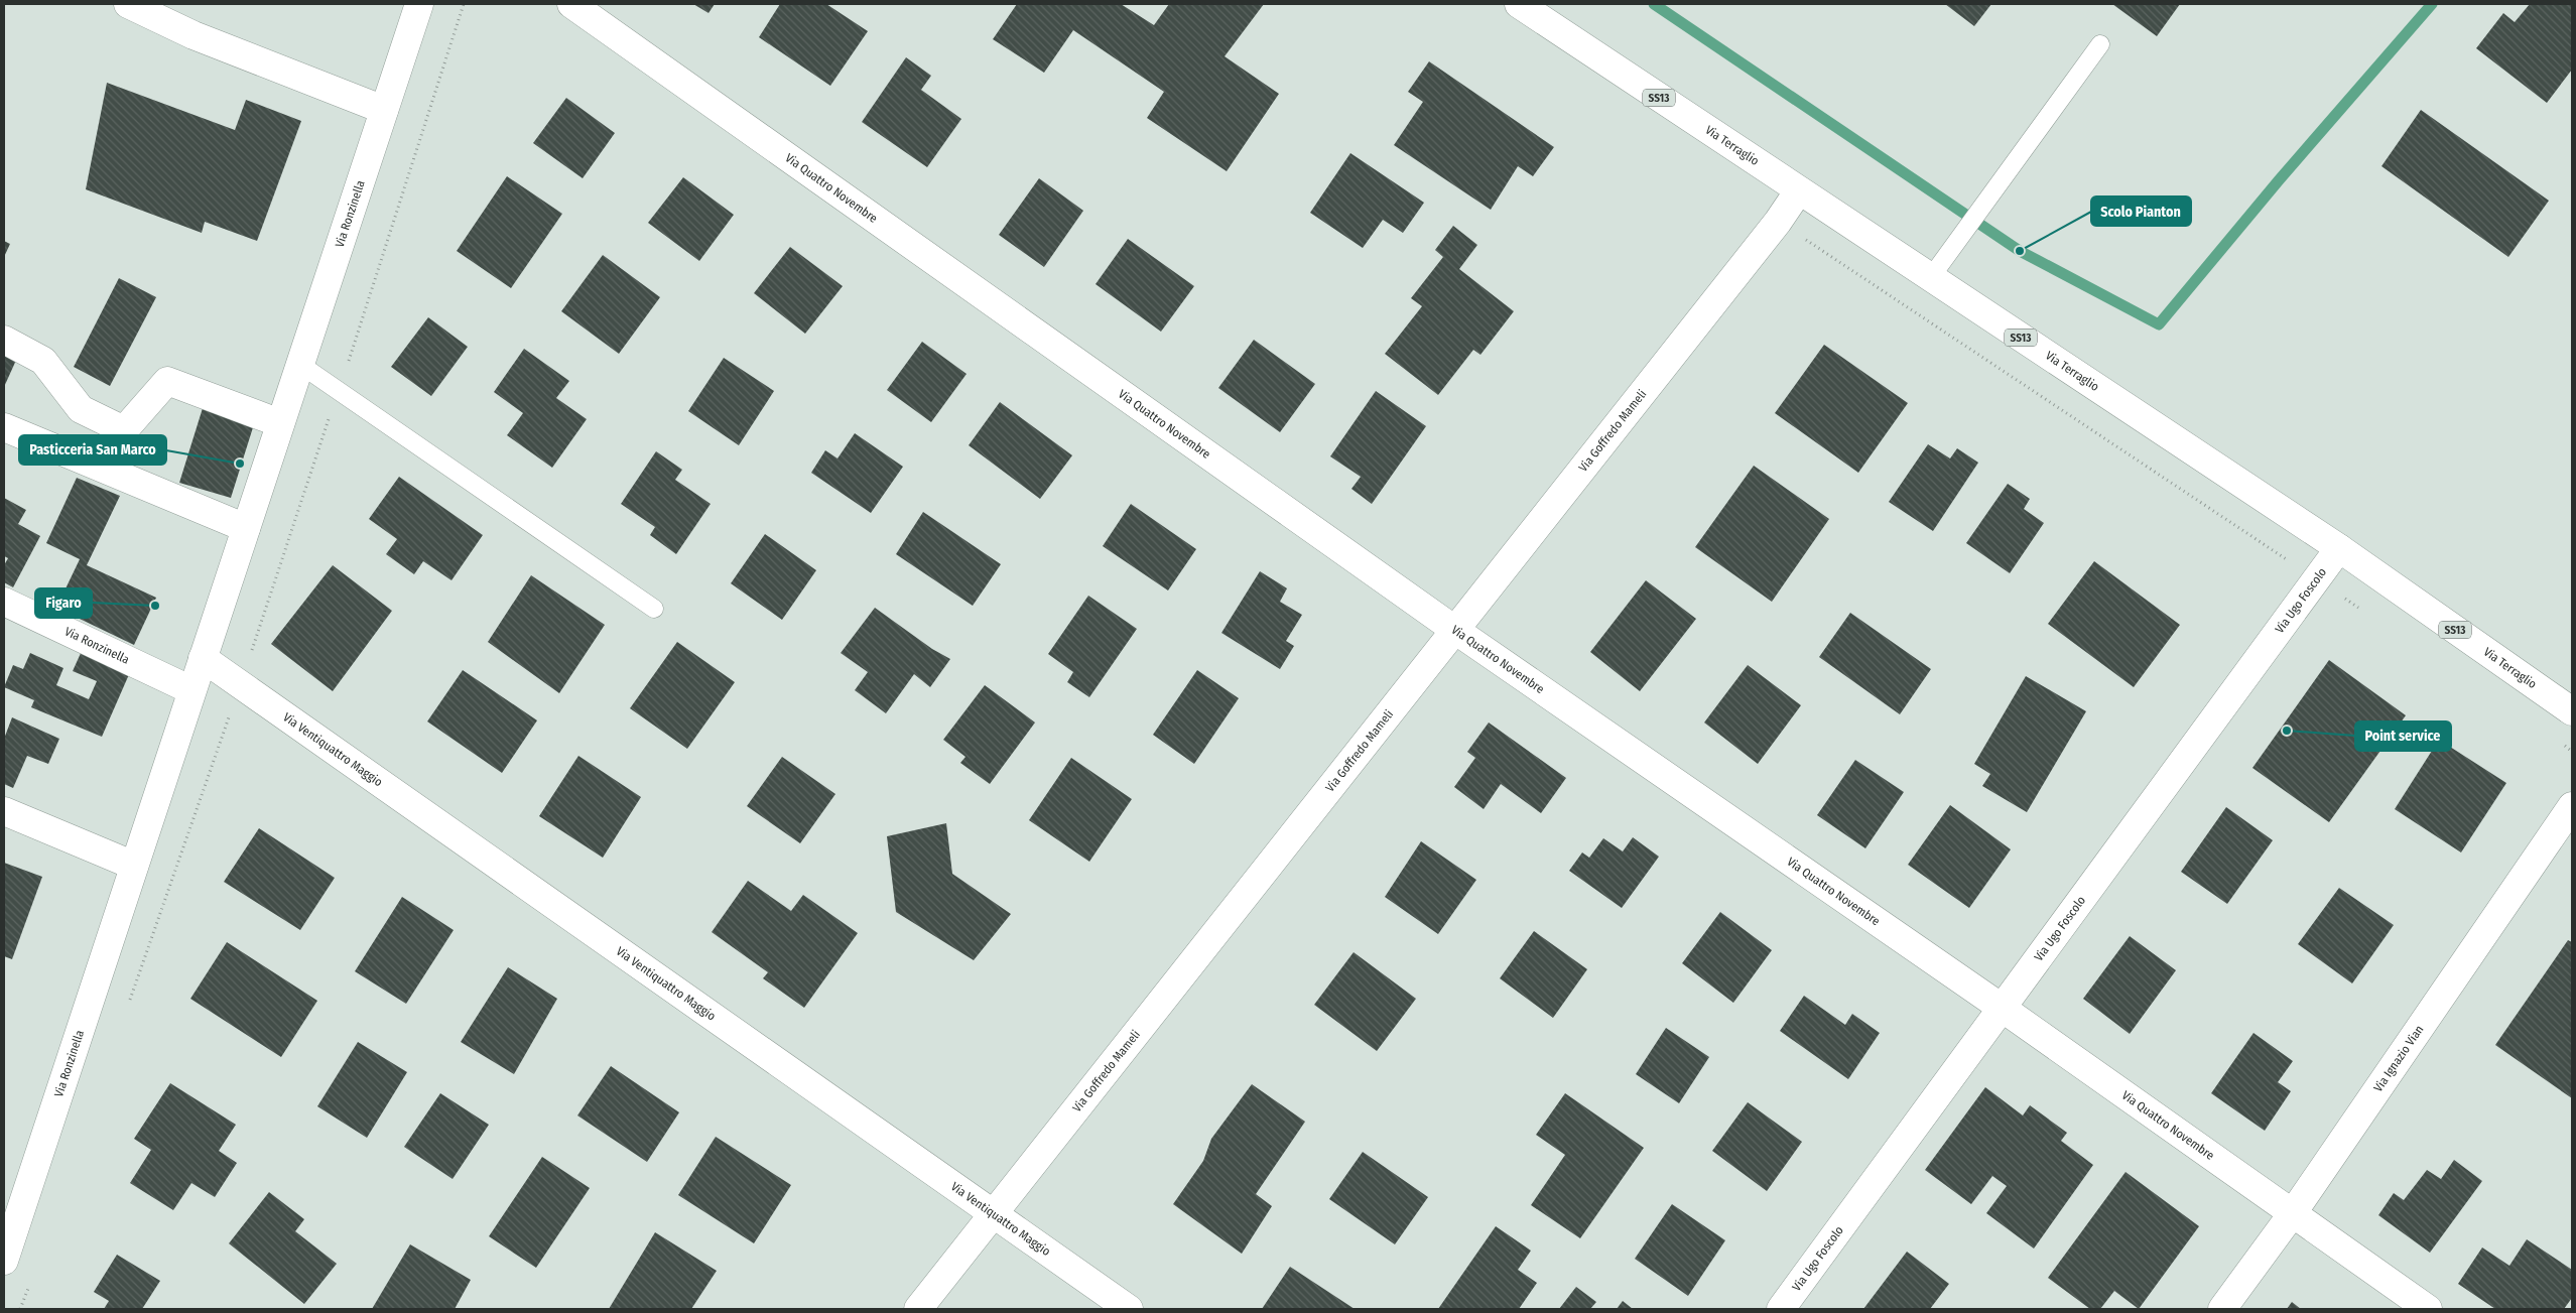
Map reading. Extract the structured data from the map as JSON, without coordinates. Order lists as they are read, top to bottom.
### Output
{
  "streets": {
    "street": [
      "SS13",
      "Via Terraglio",
      "Via Quattro Novembre",
      "Via Ronzinella",
      "Via Goffredo Mameli",
      "Via Ugo Foscolo",
      "Via Ventiquattro Maggio",
      "Via Ignazio Vian"
    ]
  },
  "crossings": [
    ["Via Terraglio", "Via Goffredo Mameli"],
    ["Via Terraglio", "Via Ugo Foscolo"],
    ["Via Quattro Novembre", "Via Goffredo Mameli"],
    ["Via Quattro Novembre", "Via Ugo Foscolo"],
    ["Via Quattro Novembre", "Via Ignazio Vian"],
    ["Via Ronzinella", "Via Ventiquattro Maggio"],
    ["Via Goffredo Mameli", "Via Ventiquattro Maggio"]
  ],
  "places": [
    "Scolo Pianton",
    "Pasticceria San Marco",
    "Figaro",
    "Point service"
  ]
}
